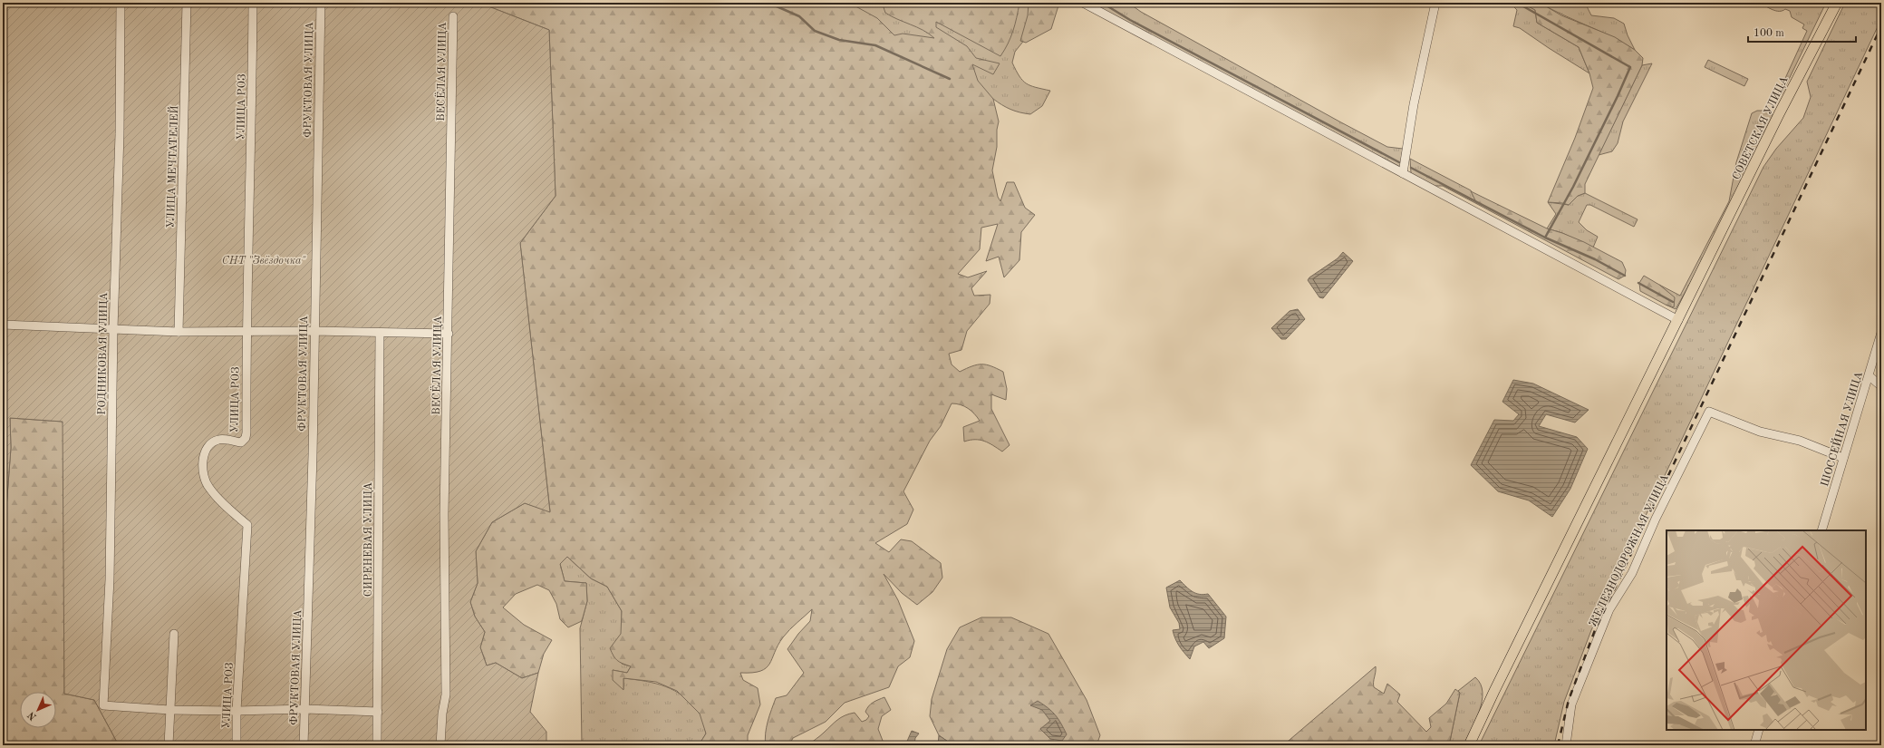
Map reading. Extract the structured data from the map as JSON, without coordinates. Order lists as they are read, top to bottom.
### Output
{
  "streets": {
    "main road": ["СОВЕТСКАЯ УЛИЦА"],
    "street": [
      "ВЕСЁЛАЯ УЛИЦА",
      "ФРУКТОВАЯ УЛИЦА",
      "УЛИЦА РОЗ",
      "УЛИЦА МЕЧТАТЕЛЕЙ",
      "РОДНИКОВАЯ УЛИЦА",
      "ШОССЕЙНАЯ УЛИЦА",
      "СИРЕНЕВАЯ УЛИЦА",
      "ЖЕЛЕЗНОДОРОЖНАЯ УЛИЦА"
    ]
  },
  "crossings": [
    ["ШОССЕЙНАЯ УЛИЦА", "ЖЕЛЕЗНОДОРОЖНАЯ УЛИЦА"]
  ],
  "parks": ["СНТ \"Звёздочка\""],
  "scale_bar": "100 m",
  "north": "bottom left"
}
